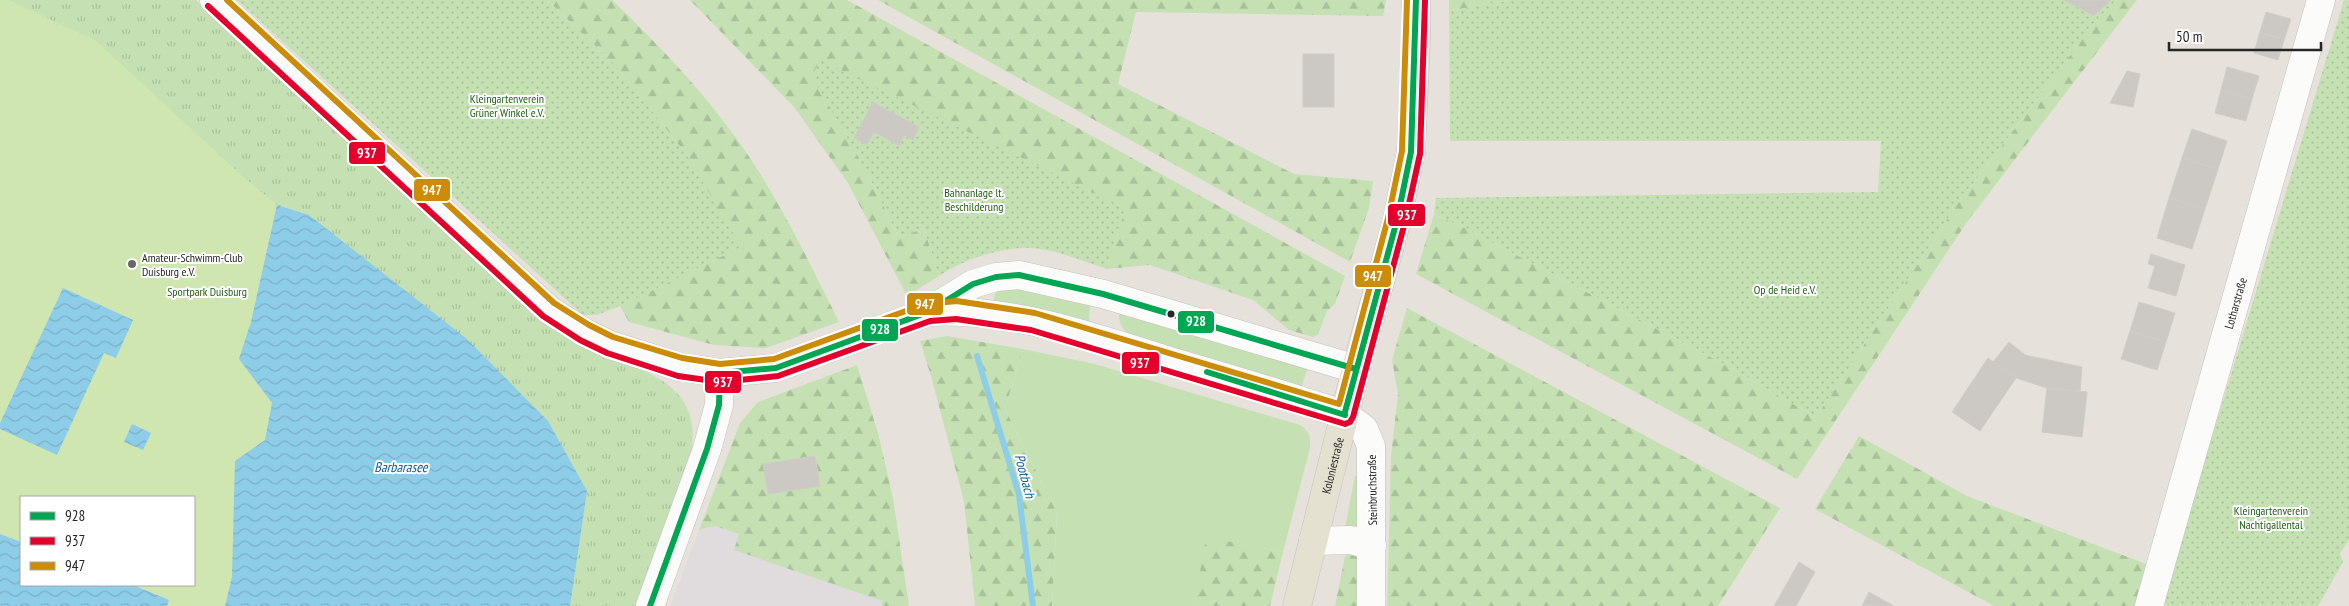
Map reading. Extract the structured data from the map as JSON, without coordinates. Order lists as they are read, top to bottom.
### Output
{
  "streets": {
    "main road": ["Koloniestraße"],
    "street": ["Lotharstraße", "Steinbruchstraße"]
  },
  "crossings": [
    ["Koloniestraße", "Steinbruchstraße"]
  ],
  "water": ["Barbarasee", "Pootbach"],
  "parks": [
    "Kleingartenverein Grüner Winkel e.V.",
    "Bahnanlage lt. Beschilderung",
    "Op de Heid e.V.",
    "Sportpark Duisburg",
    "Kleingartenverein Nachtigallental"
  ],
  "places": ["Amateur-Schwimm-Club Duisburg e.V."],
  "lines": ["transit line 928", "transit line 937", "transit line 947"],
  "legend": ["928", "937", "947"],
  "scale_bar": "50 m"
}
